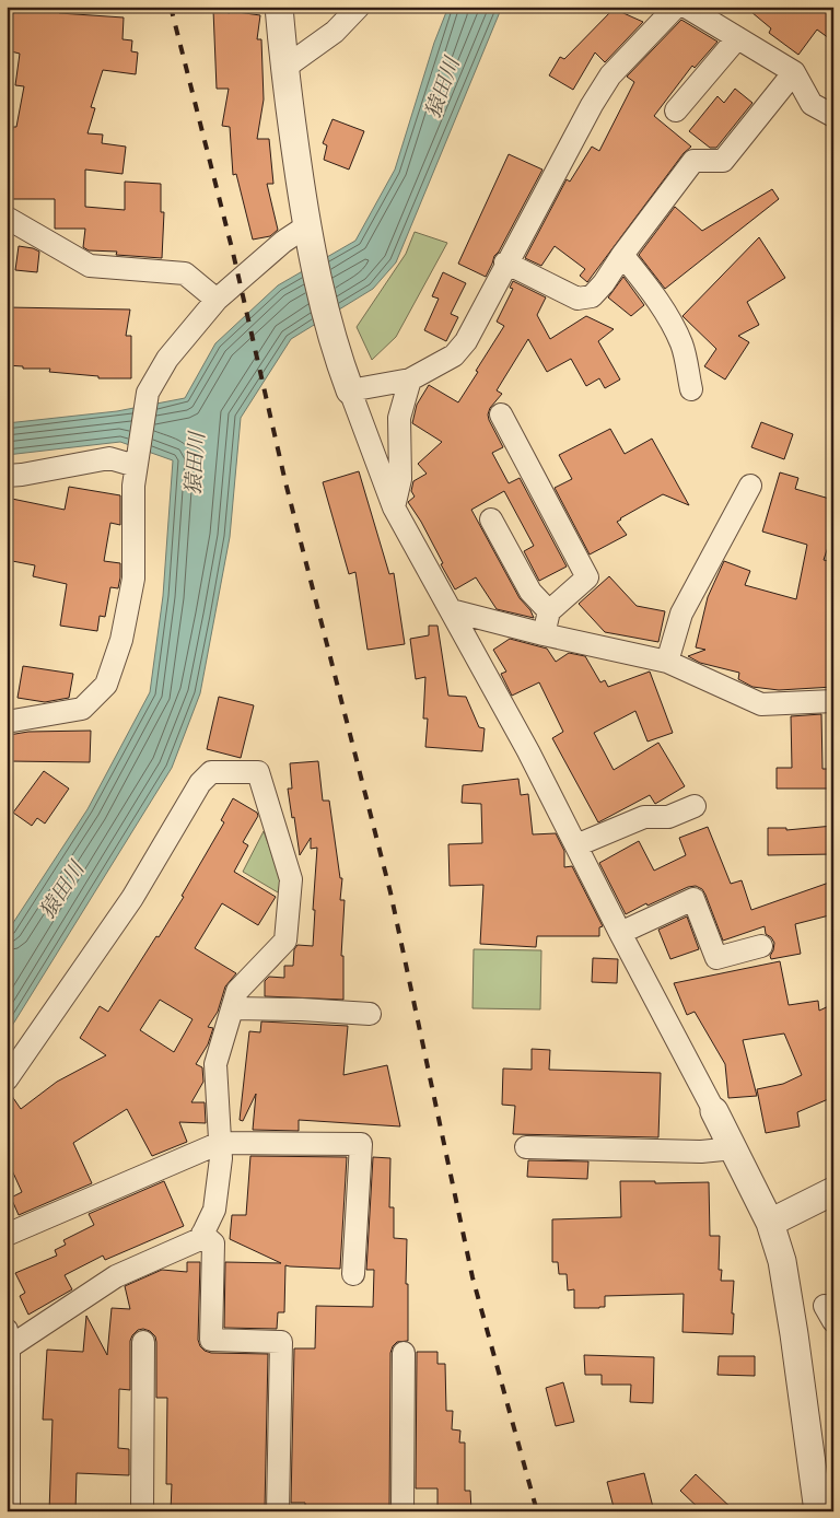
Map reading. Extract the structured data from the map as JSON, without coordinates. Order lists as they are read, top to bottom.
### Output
{
  "water": ["猿田川"]
}
